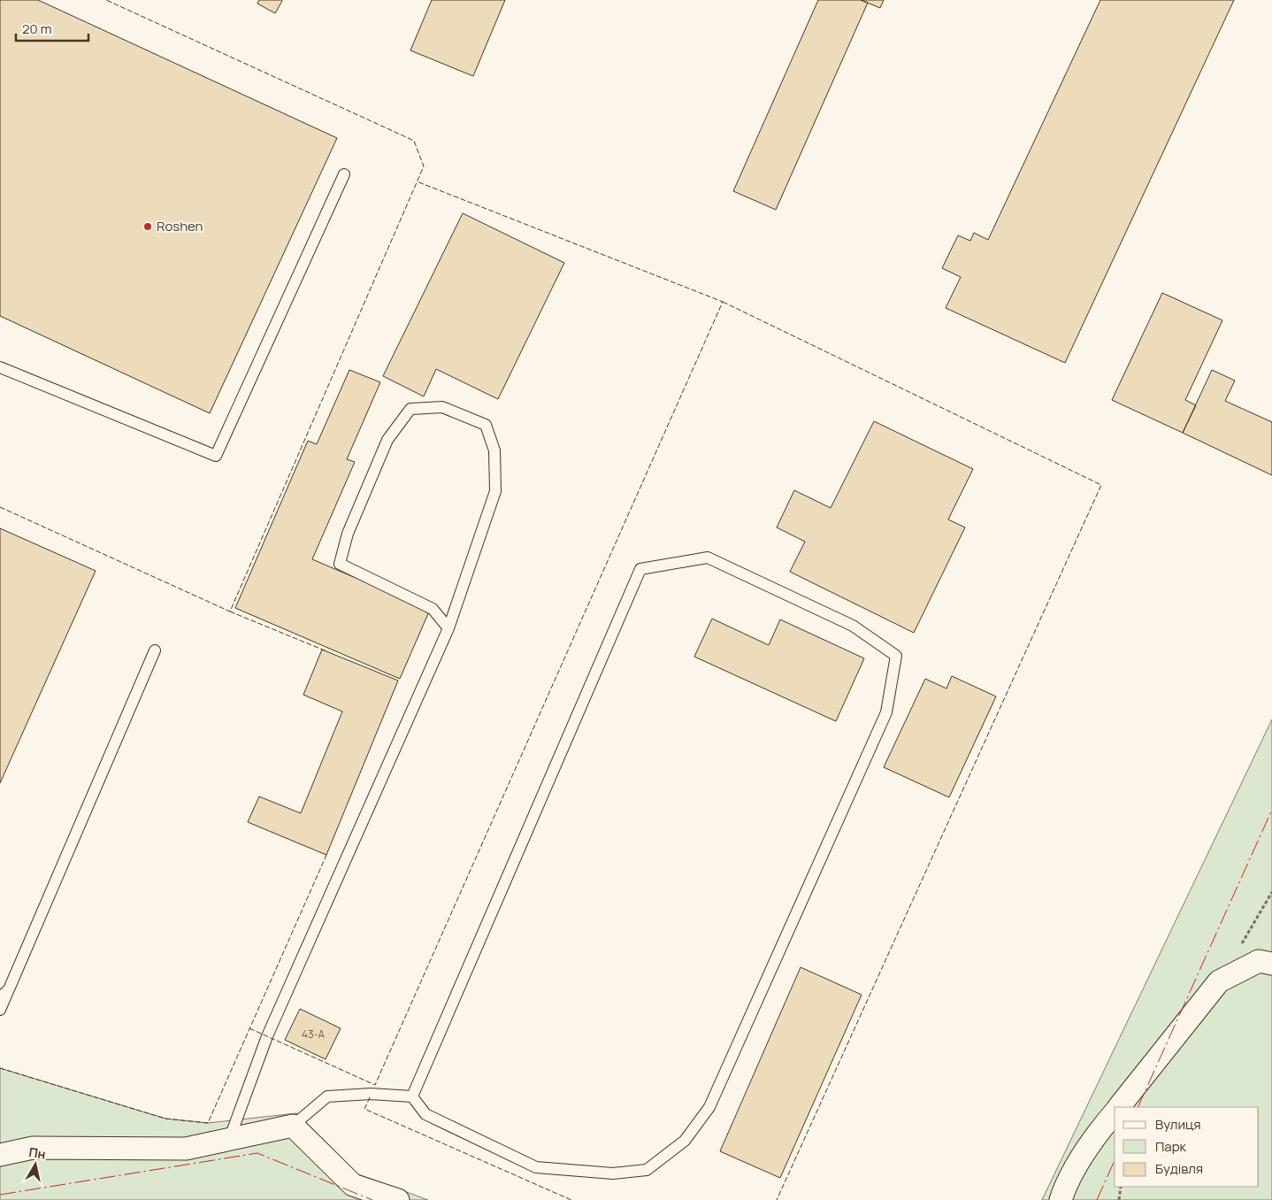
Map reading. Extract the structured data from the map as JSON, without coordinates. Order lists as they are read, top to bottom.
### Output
{
  "places": ["Roshen"],
  "house_numbers": ["43-А"],
  "legend": ["Вулиця", "Парк", "Будівля"],
  "scale_bar": "20 m",
  "north": "top"
}
